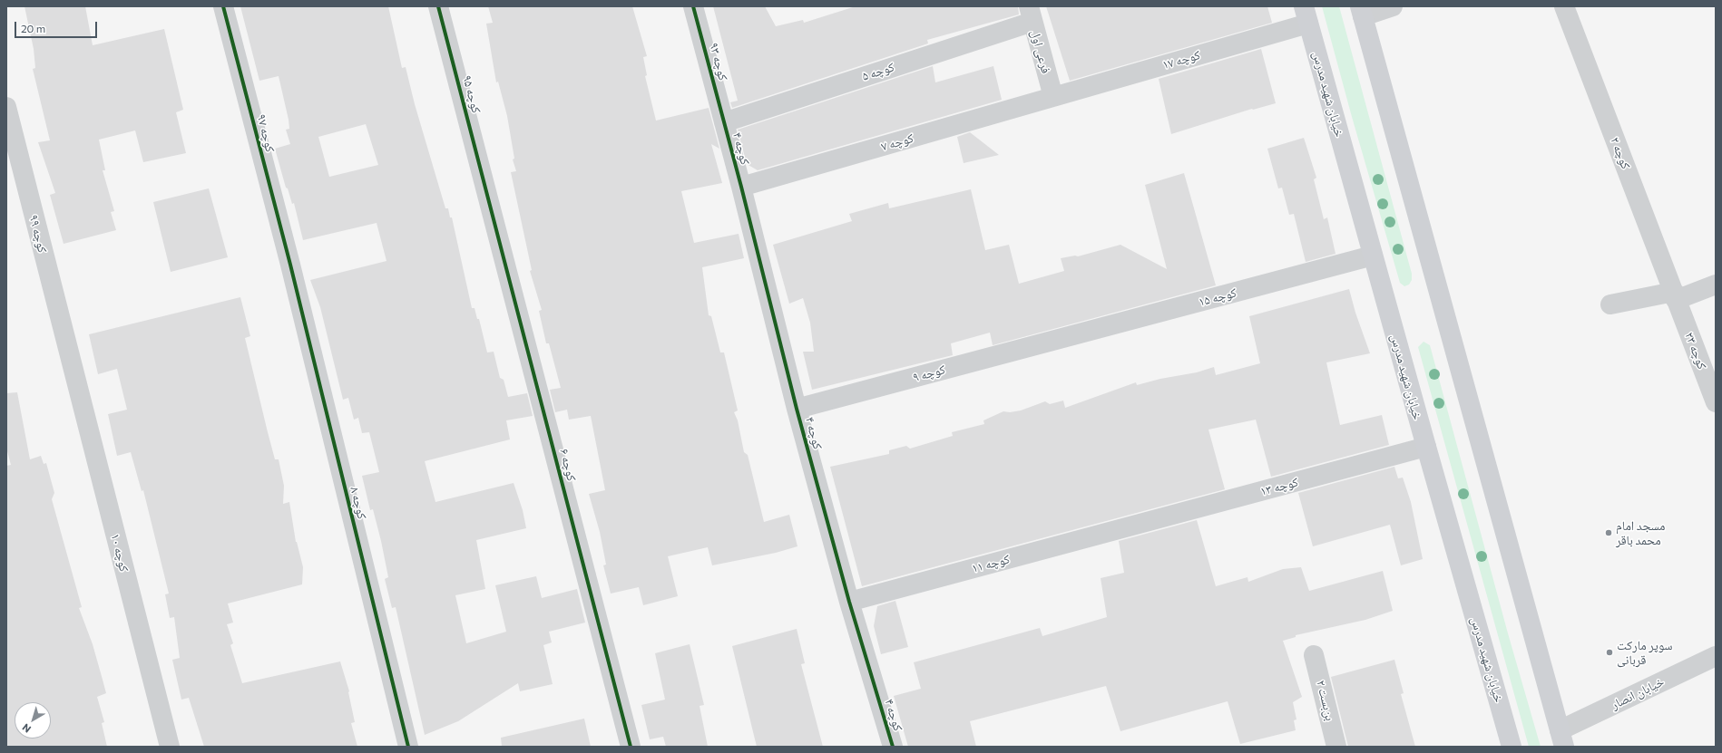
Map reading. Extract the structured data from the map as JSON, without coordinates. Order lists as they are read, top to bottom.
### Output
{
  "streets": {
    "main road": ["خیابان شهید مدرس"],
    "street": [
      "فرعی اول",
      "کوچه ۱۷",
      "کوچه ۹۳",
      "کوچه ۵",
      "کوچه ۹۵",
      "کوچه ۹۷",
      "کوچه ۷",
      "کوچه ۴",
      "کوچه ۲",
      "کوچه ۹۹",
      "کوچه ۱۵",
      "کوچه ۲۳",
      "کوچه ۹",
      "کوچه ۶",
      "کوچه ۱۳",
      "کوچه ۸",
      "کوچه ۱۰",
      "کوچه ۱۱",
      "خیابان انصار",
      "بن‌بست ۲"
    ]
  },
  "crossings": [
    ["فرعی اول", "کوچه ۱۷"],
    ["فرعی اول", "کوچه ۵"],
    ["فرعی اول", "کوچه ۷"],
    ["کوچه ۱۷", "خیابان شهید مدرس"],
    ["کوچه ۱۷", "کوچه ۷"],
    ["کوچه ۹۳", "کوچه ۵"],
    ["کوچه ۹۳", "کوچه ۴"],
    ["کوچه ۵", "کوچه ۴"],
    ["کوچه ۹۵", "کوچه ۶"],
    ["خیابان شهید مدرس", "کوچه ۱۵"],
    ["خیابان شهید مدرس", "کوچه ۱۳"],
    ["کوچه ۹۷", "کوچه ۸"],
    ["کوچه ۷", "کوچه ۴"],
    ["کوچه ۴", "کوچه ۹"],
    ["کوچه ۴", "کوچه ۱۱"],
    ["کوچه ۲", "کوچه ۲۳"],
    ["کوچه ۹۹", "کوچه ۱۰"],
    ["کوچه ۱۵", "کوچه ۹"],
    ["کوچه ۱۳", "کوچه ۱۱"]
  ],
  "places": ["مسجد امام محمد باقر", "سوپر مارکت قربانی"],
  "scale_bar": "20 m",
  "north": "bottom left"
}
